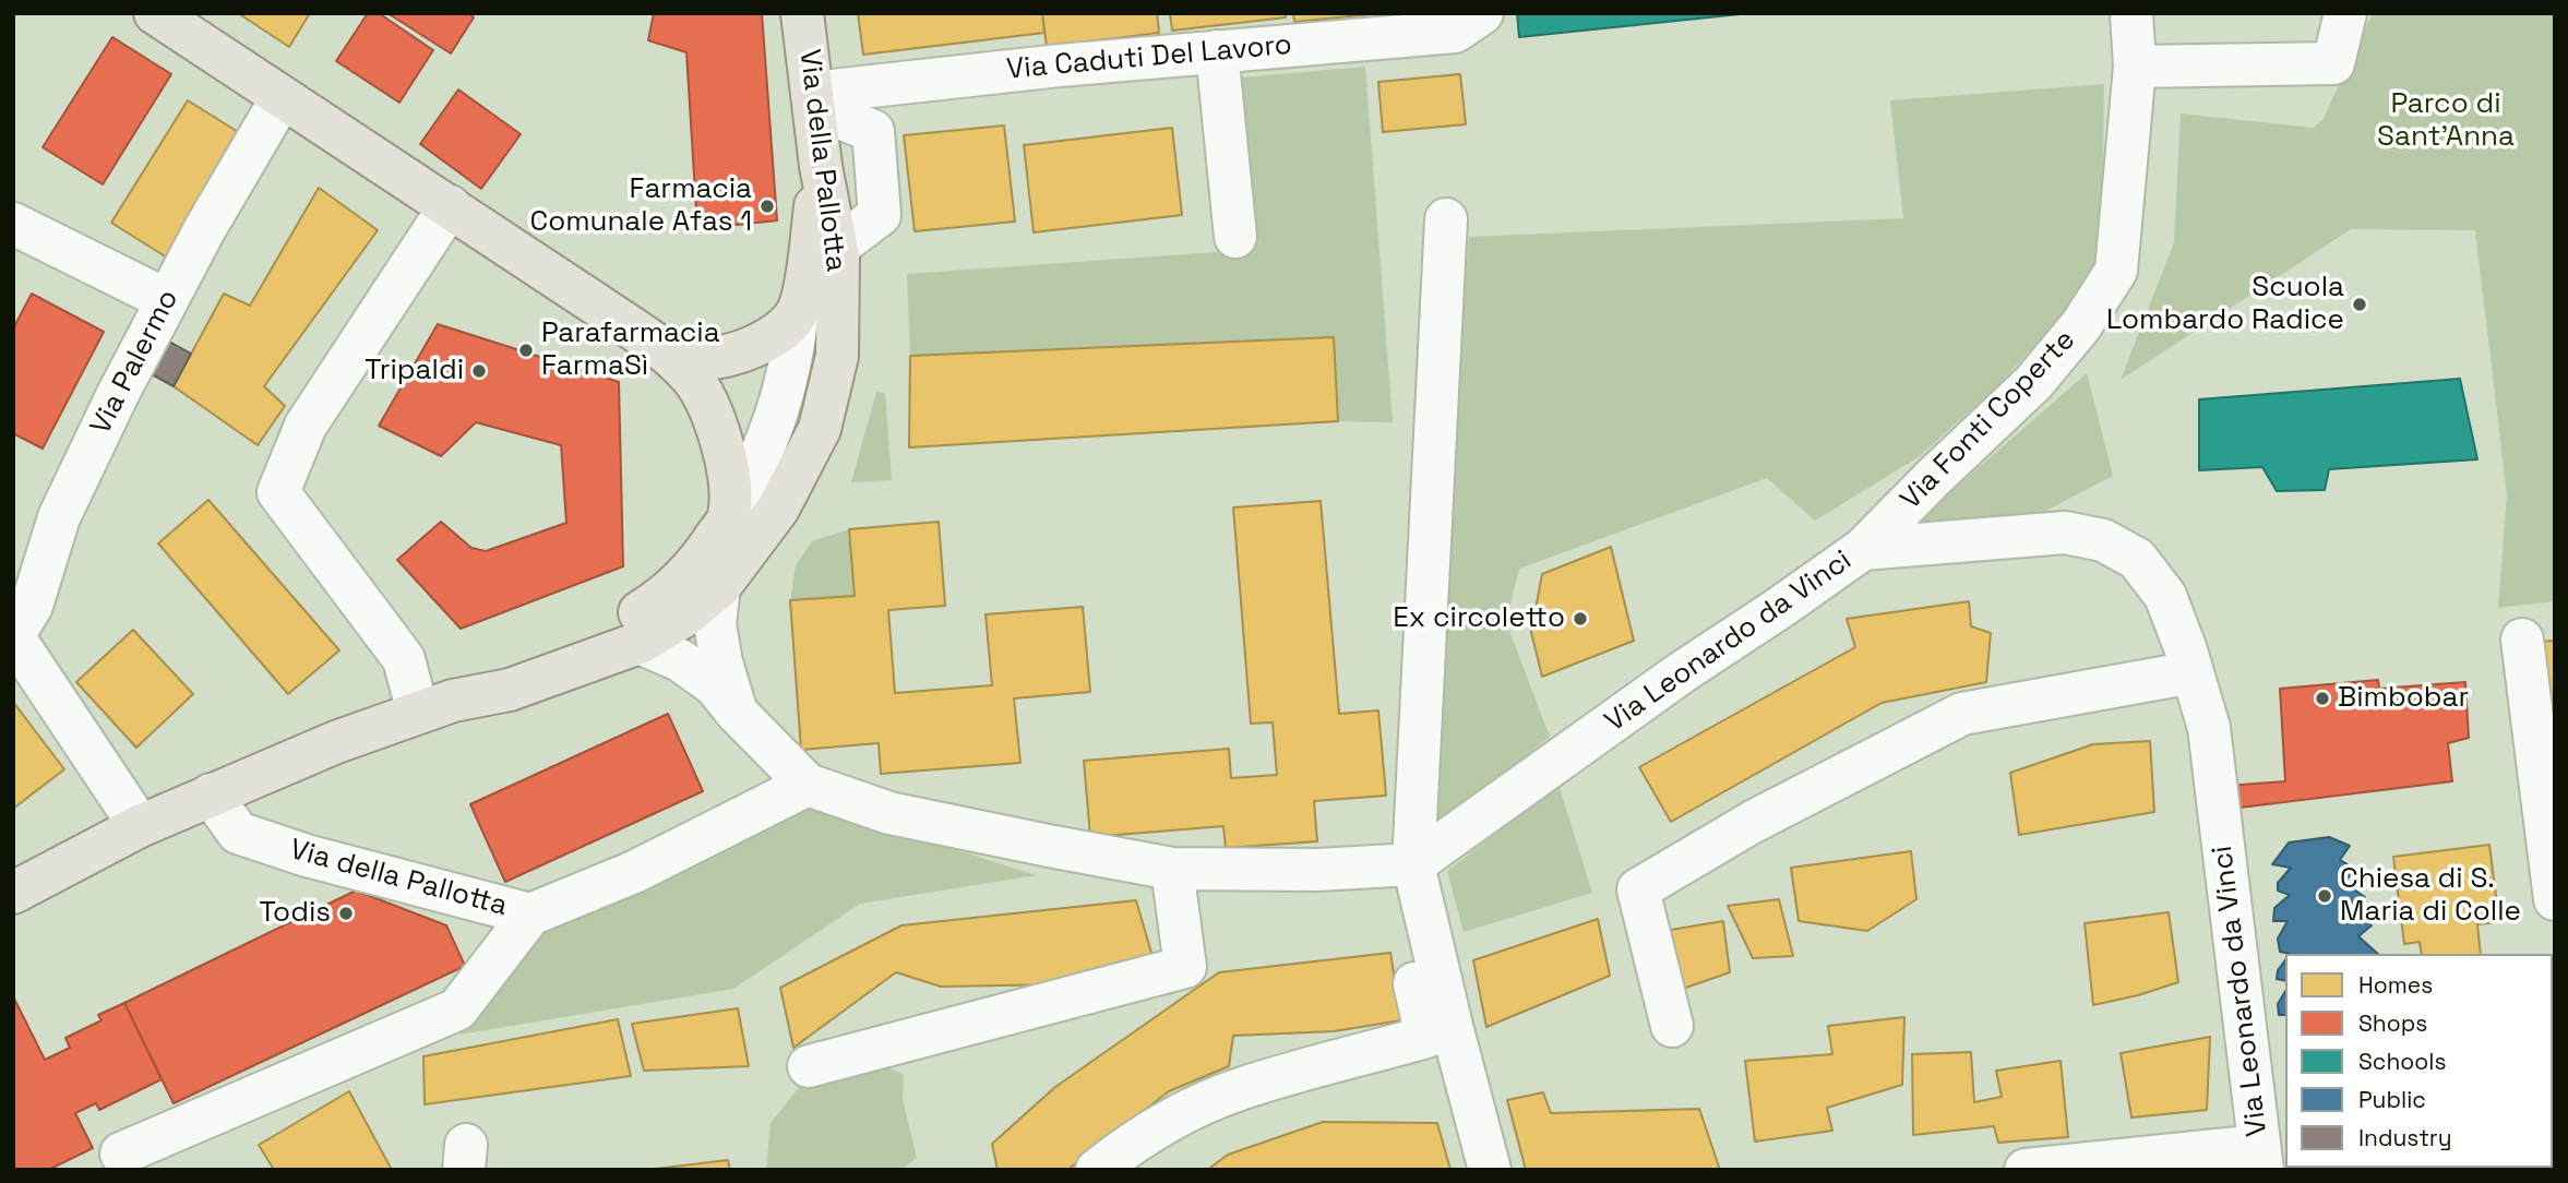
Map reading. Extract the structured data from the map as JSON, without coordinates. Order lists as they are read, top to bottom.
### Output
{
  "streets": {
    "main road": ["Via della Pallotta"],
    "street": [
      "Via Caduti Del Lavoro",
      "Via Palermo",
      "Via Fonti Coperte",
      "Via Leonardo da Vinci"
    ]
  },
  "crossings": [
    ["Via Caduti Del Lavoro", "Via della Pallotta"],
    ["Via della Pallotta", "Via Palermo"],
    ["Via Fonti Coperte", "Via Leonardo da Vinci"]
  ],
  "parks": ["Parco di Sant'Anna"],
  "places": [
    "Farmacia Comunale Afas 1",
    "Scuola Lombardo Radice",
    "Parafarmacia FarmaSì",
    "Tripaldi",
    "Ex circoletto",
    "Bimbobar",
    "Chiesa di S. Maria di Colle",
    "Todis"
  ],
  "legend": [
    "Homes",
    "Shops",
    "Schools",
    "Public",
    "Industry"
  ]
}
